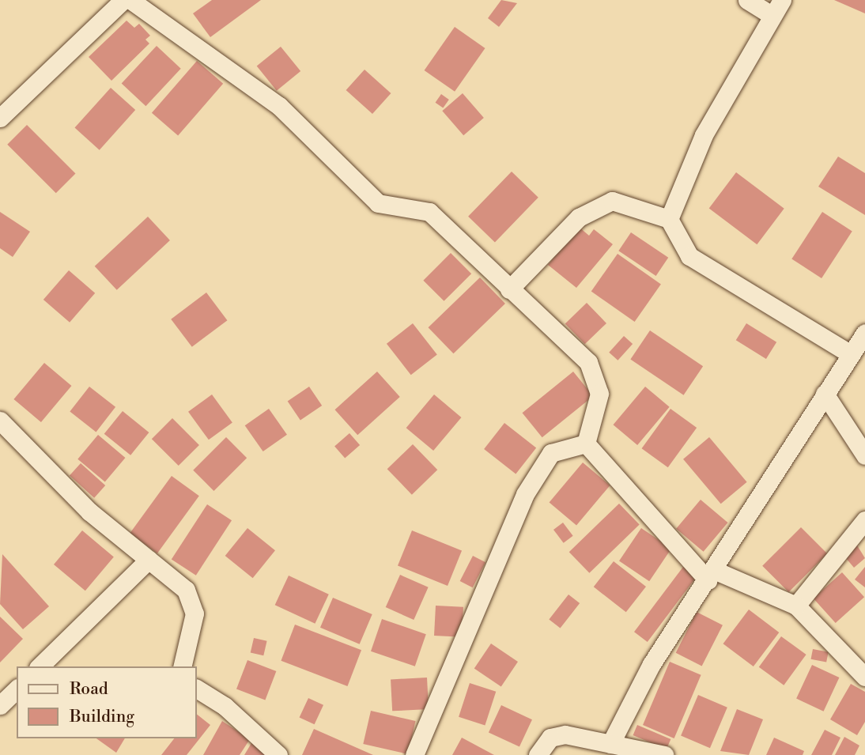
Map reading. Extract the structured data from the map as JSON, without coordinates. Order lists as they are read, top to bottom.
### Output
{
  "legend": ["Road", "Building"]
}
